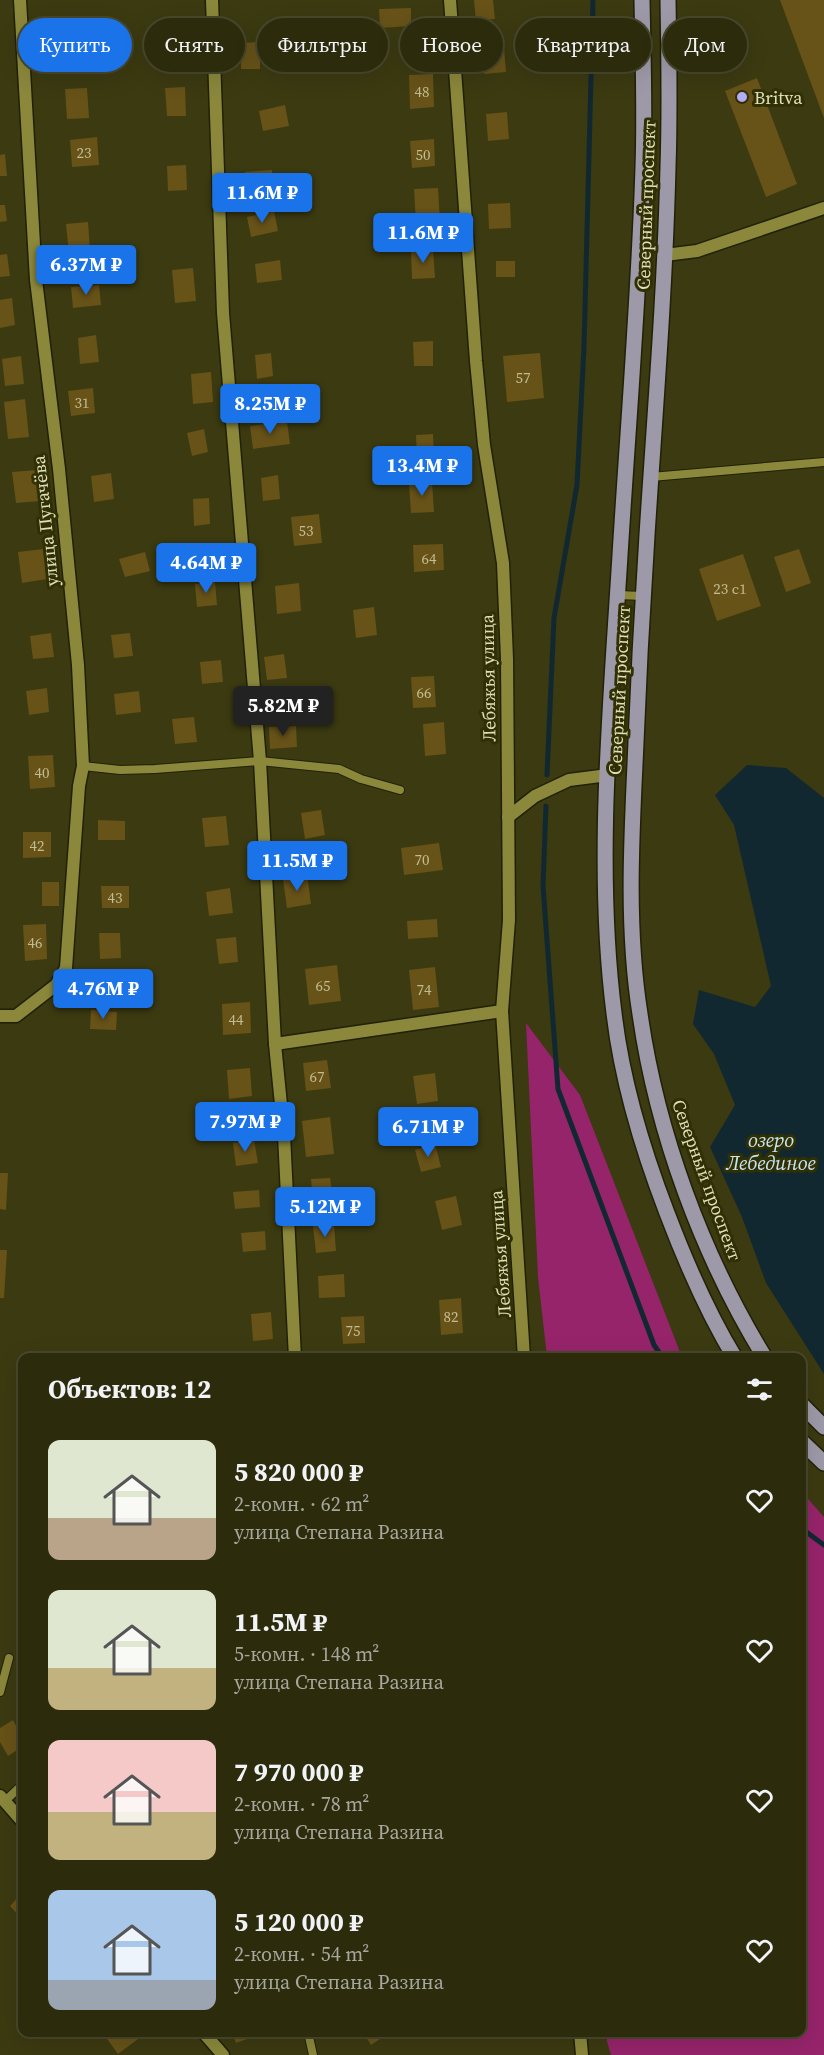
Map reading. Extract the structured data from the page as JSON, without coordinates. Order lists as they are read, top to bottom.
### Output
{
  "streets": {
    "main road": ["Северный проспект"],
    "street": ["улица Пугачёва", "Лебяжья улица"]
  },
  "water": ["озеро Лебединое"],
  "places": ["Britva"],
  "house_numbers": [
    "48",
    "23",
    "50",
    "57",
    "31",
    "53",
    "64",
    "23 с1",
    "66",
    "40",
    "42",
    "70",
    "43",
    "46",
    "65",
    "74",
    "44",
    "67",
    "82",
    "75"
  ],
  "page": {
    "chip": [
      "Купить",
      "Снять",
      "Фильтры",
      "Новое",
      "Квартира",
      "Дом"
    ],
    "price": [
      "11.6M ₽",
      "11.6M ₽",
      "6.37M ₽",
      "8.25M ₽",
      "13.4M ₽",
      "4.64M ₽",
      "5.82M ₽",
      "11.5M ₽",
      "4.76M ₽",
      "7.97M ₽",
      "6.71M ₽",
      "5.12M ₽"
    ],
    "heading": "Объектов: 12",
    "list": [
      {
        "name": "5 820 000 ₽",
        "note": "2-комн. · 62 m² · улица Степана Разина"
      },
      {
        "name": "11.5M ₽",
        "note": "5-комн. · 148 m² · улица Степана Разина"
      },
      {
        "name": "7 970 000 ₽",
        "note": "2-комн. · 78 m² · улица Степана Разина"
      },
      {
        "name": "5 120 000 ₽",
        "note": "2-комн. · 54 m² · улица Степана Разина"
      }
    ]
  }
}
